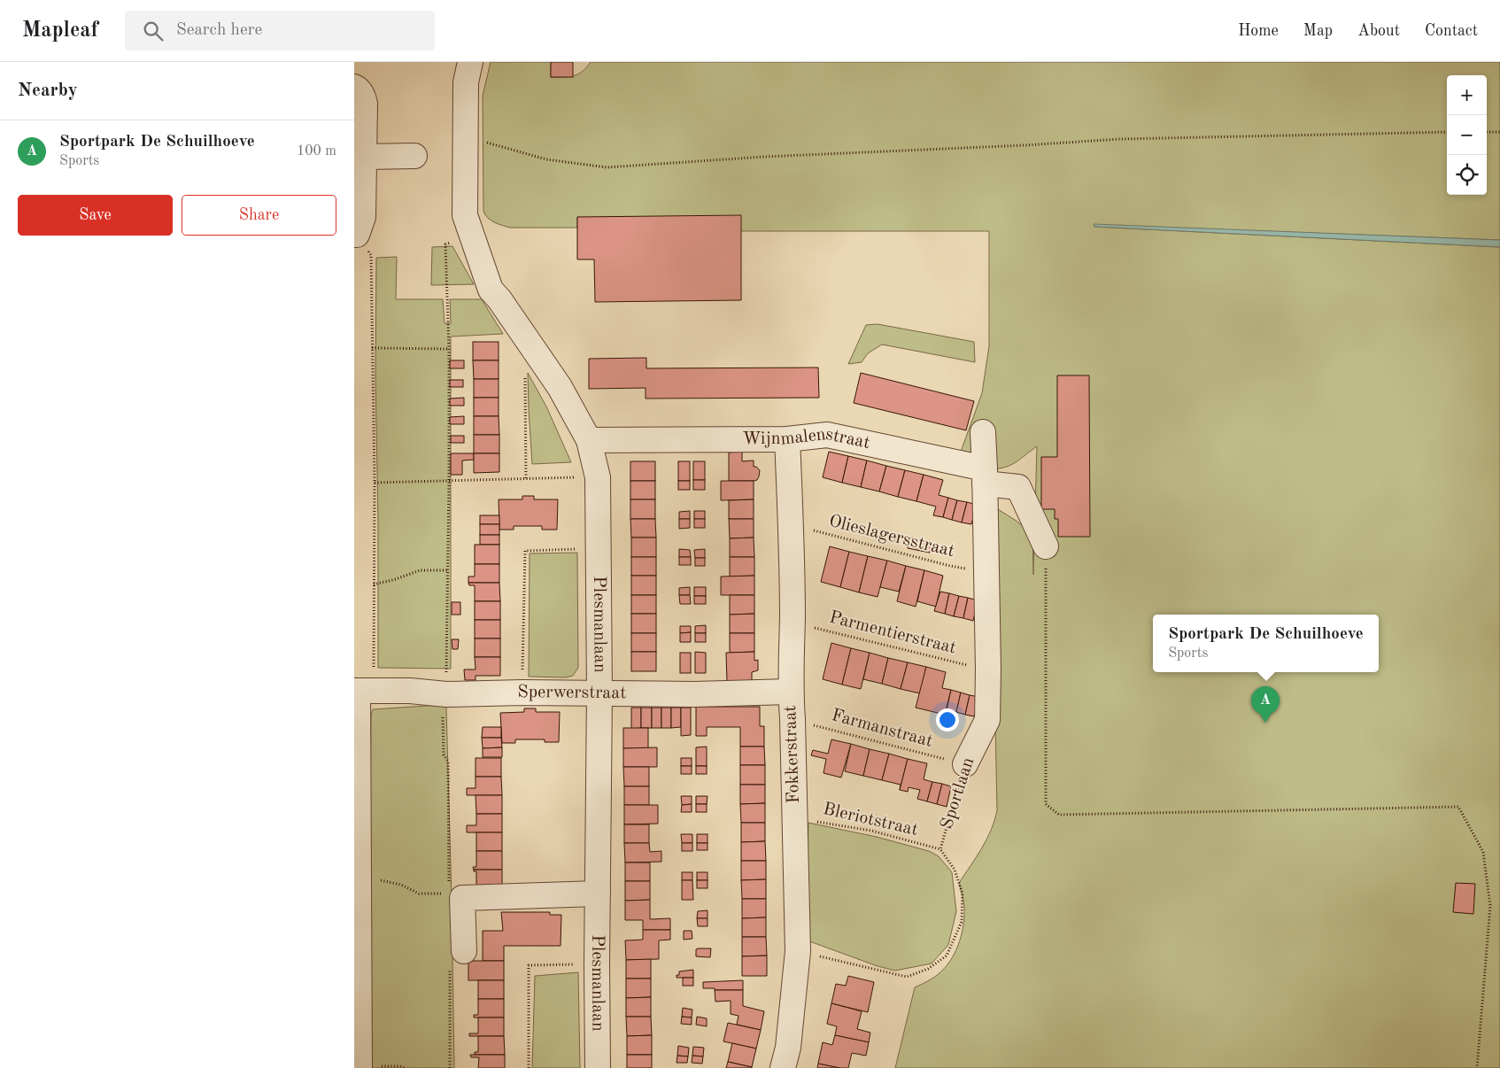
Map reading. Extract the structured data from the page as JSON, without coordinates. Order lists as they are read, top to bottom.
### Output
{
  "streets": {
    "street": [
      "Wijnmalenstraat",
      "Plesmanlaan",
      "Sperwerstraat",
      "Fokkerstraat",
      "Sportlaan"
    ],
    "path": [
      "Olieslagersstraat",
      "Parmentierstraat",
      "Farmanstraat",
      "Bleriotstraat"
    ]
  },
  "crossings": [
    ["Wijnmalenstraat", "Plesmanlaan"],
    ["Wijnmalenstraat", "Fokkerstraat"],
    ["Wijnmalenstraat", "Sportlaan"],
    ["Olieslagersstraat", "Fokkerstraat"],
    ["Olieslagersstraat", "Sportlaan"],
    ["Plesmanlaan", "Sperwerstraat"],
    ["Parmentierstraat", "Fokkerstraat"],
    ["Parmentierstraat", "Sportlaan"],
    ["Sperwerstraat", "Fokkerstraat"],
    ["Farmanstraat", "Fokkerstraat"],
    ["Farmanstraat", "Sportlaan"],
    ["Fokkerstraat", "Sportlaan"],
    ["Fokkerstraat", "Bleriotstraat"],
    ["Sportlaan", "Bleriotstraat"]
  ],
  "page": {
    "header": "Mapleaf",
    "search": "Search here",
    "nav": [
      "Home",
      "Map",
      "About",
      "Contact"
    ],
    "heading": "Nearby",
    "map_buttons": ["+", "−"],
    "list": [
      {
        "mark": "A",
        "name": "Sportpark De Schuilhoeve",
        "note": "Sports",
        "value": "100 m"
      }
    ],
    "buttons": ["Save", "Share"],
    "popup": ["Sportpark De Schuilhoeve", "Sports"],
    "pins": "A"
  }
}
